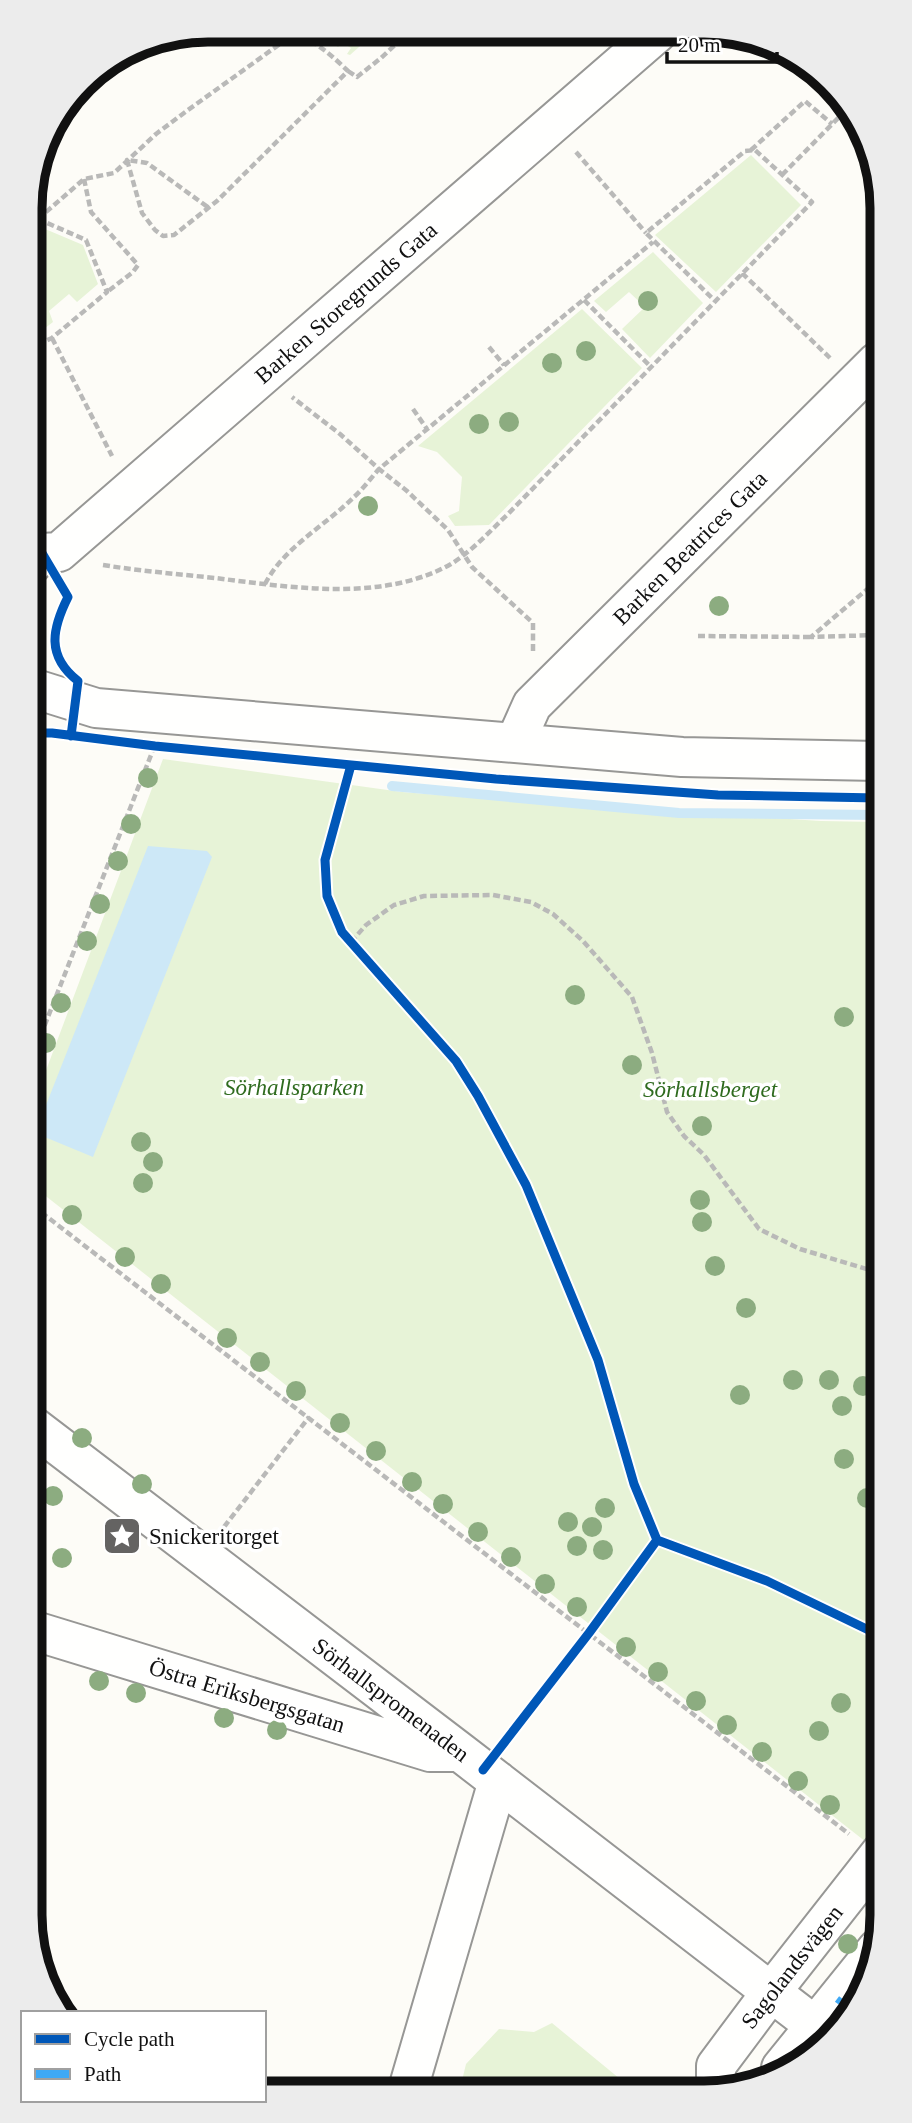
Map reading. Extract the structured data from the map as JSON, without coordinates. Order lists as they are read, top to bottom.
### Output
{
  "streets": {
    "street": [
      "Barken Storegrunds Gata",
      "Barken Beatrices Gata",
      "Östra Eriksbergsgatan",
      "Sörhallspromenaden",
      "Sagolandsvägen"
    ]
  },
  "crossings": [
    ["Östra Eriksbergsgatan", "Sörhallspromenaden"],
    ["Sörhallspromenaden", "Sagolandsvägen"]
  ],
  "parks": ["Sörhallsparken", "Sörhallsberget"],
  "places": {
    "place": ["Snickeritorget"]
  },
  "legend": ["Cycle path", "Path"],
  "scale_bar": "20 m"
}
